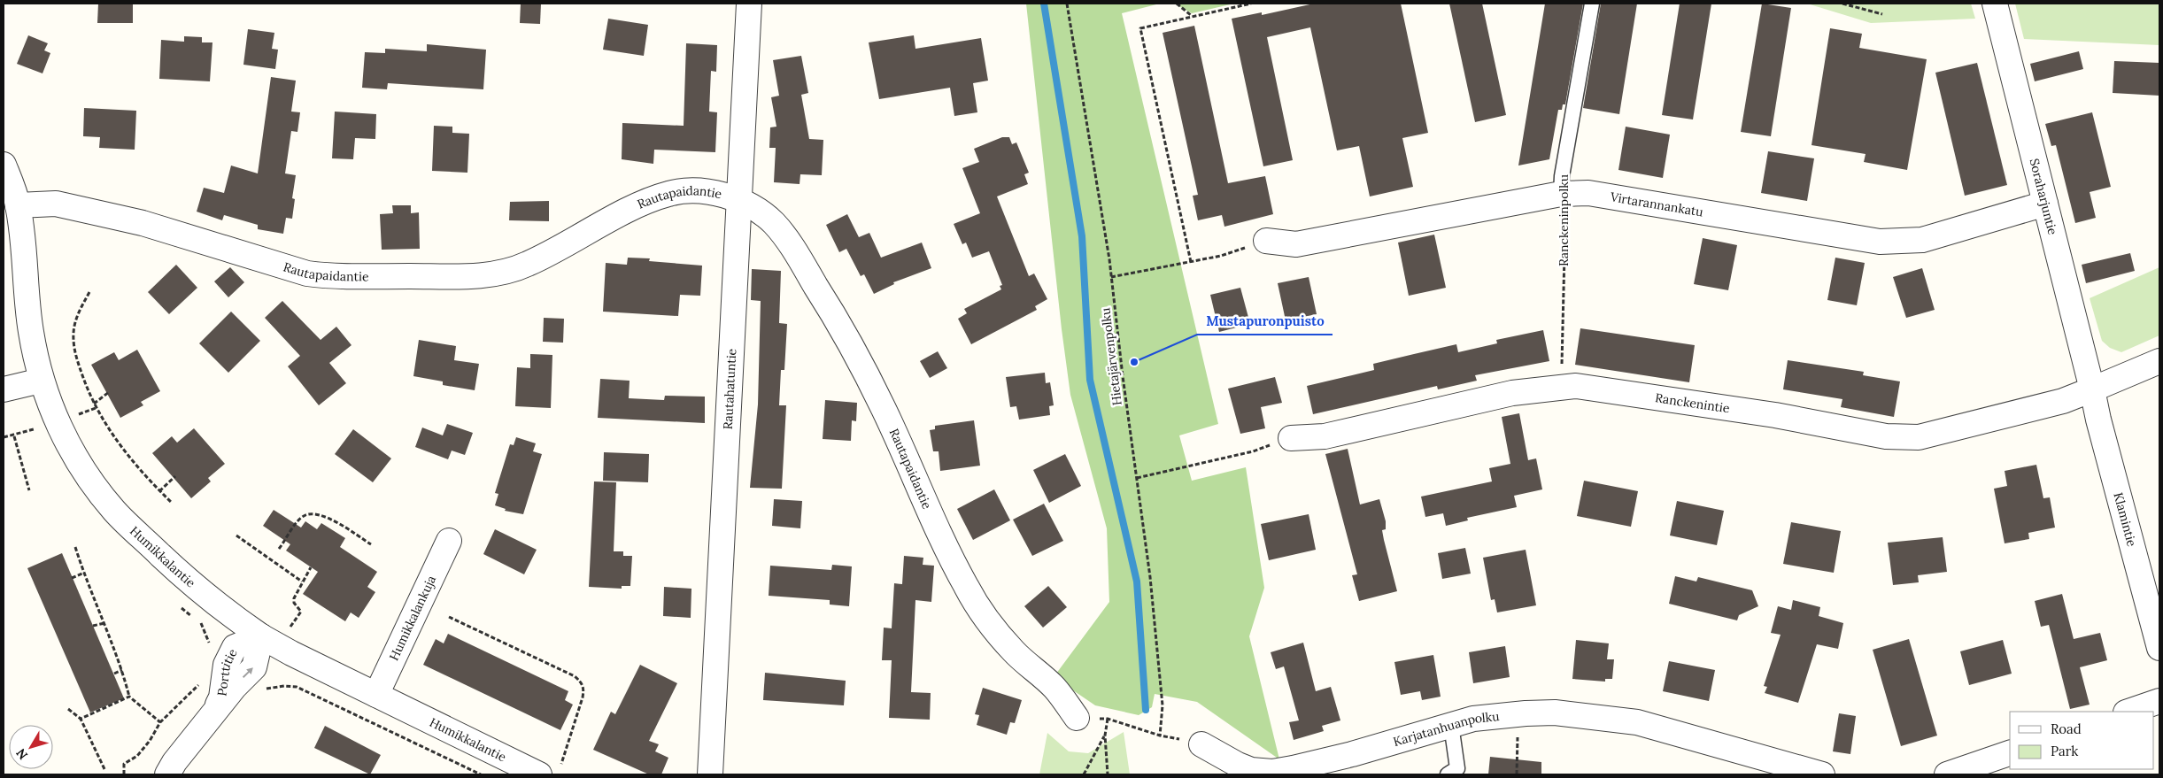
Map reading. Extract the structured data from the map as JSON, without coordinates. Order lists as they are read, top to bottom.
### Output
{
  "streets": {
    "street": [
      "Soraharjuntie",
      "Rautapaidantie",
      "Virtarannankatu",
      "Rautahatuntie",
      "Ranckenintie",
      "Klamintie",
      "Humikkalantie",
      "Humikkalankuja",
      "Porttitie",
      "Karjatanhuanpolku"
    ],
    "lane": ["Ranckeninpolku"],
    "path": ["Hietajärvenpolku"]
  },
  "crossings": [
    ["Soraharjuntie", "Virtarannankatu"],
    ["Soraharjuntie", "Ranckenintie"],
    ["Soraharjuntie", "Klamintie"],
    ["Rautapaidantie", "Rautahatuntie"],
    ["Rautapaidantie", "Humikkalantie"],
    ["Virtarannankatu", "Ranckeninpolku"],
    ["Ranckeninpolku", "Ranckenintie"],
    ["Ranckenintie", "Klamintie"],
    ["Humikkalantie", "Humikkalankuja"],
    ["Humikkalantie", "Porttitie"]
  ],
  "places": ["Mustapuronpuisto"],
  "legend": ["Road", "Park"],
  "north": "bottom left"
}
